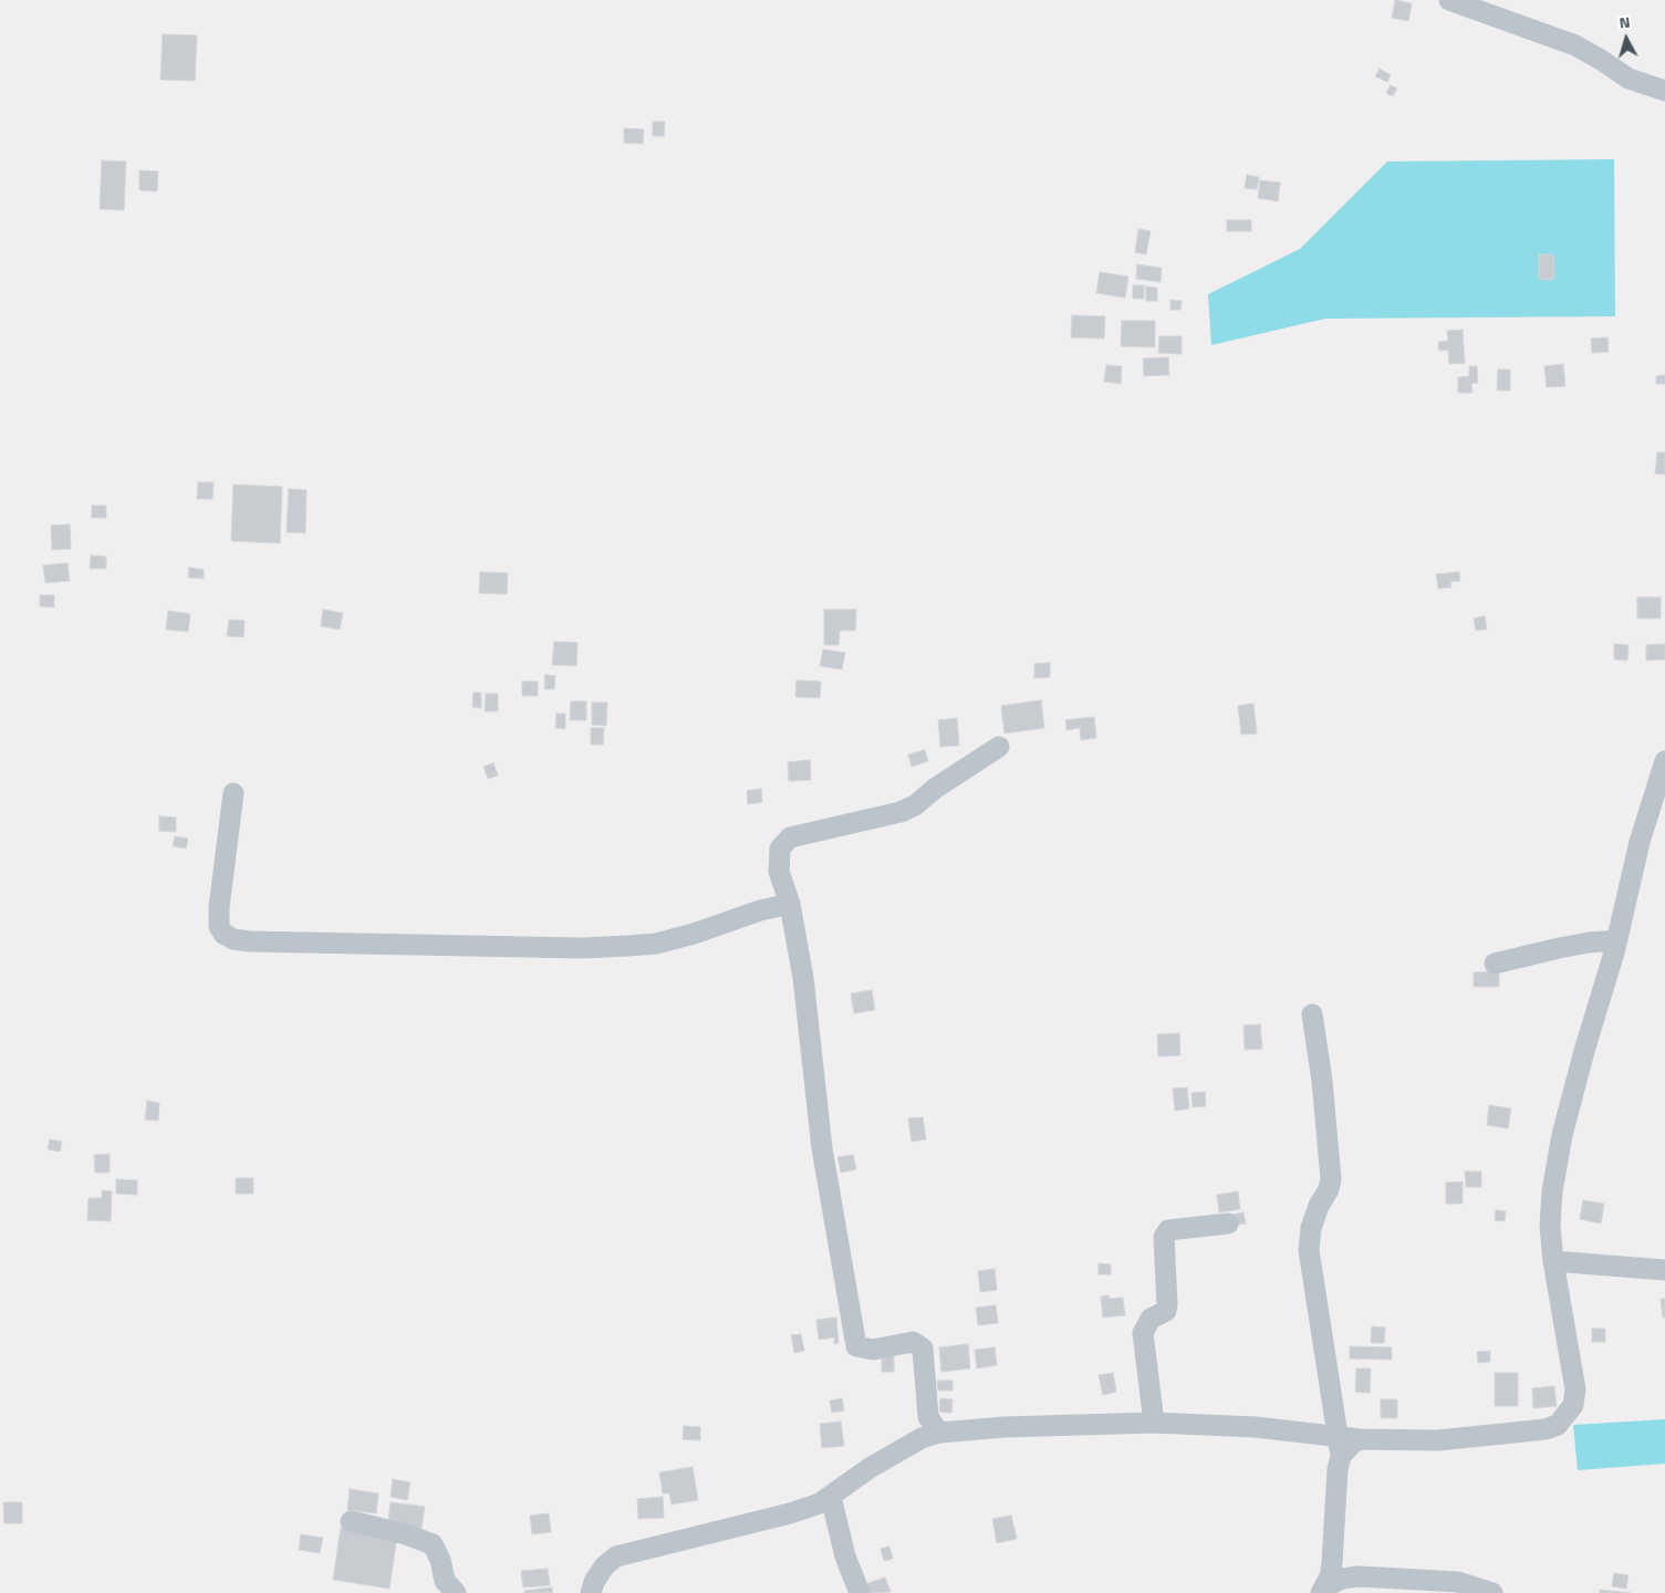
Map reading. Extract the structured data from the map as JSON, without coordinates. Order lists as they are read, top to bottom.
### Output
{
  "north": "top"
}
